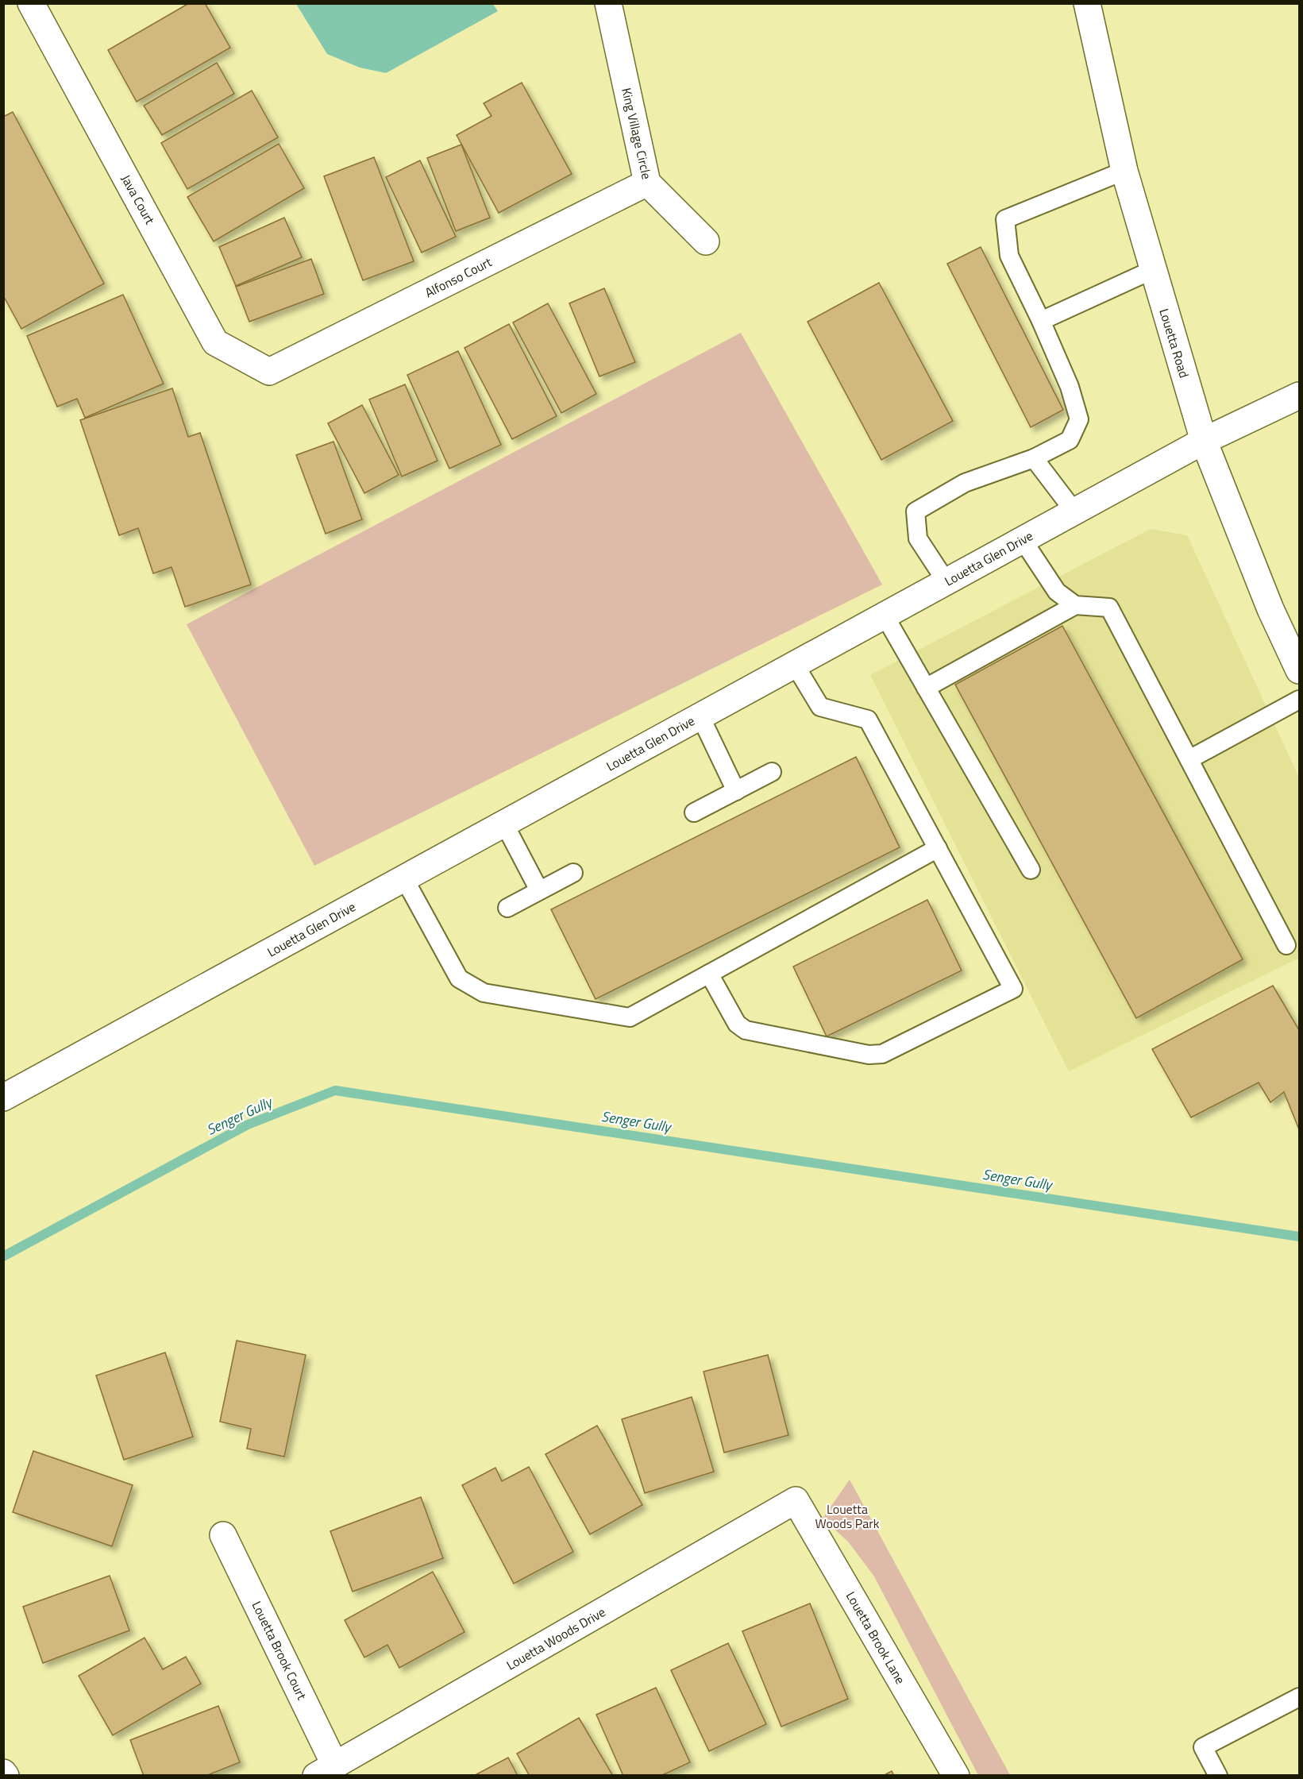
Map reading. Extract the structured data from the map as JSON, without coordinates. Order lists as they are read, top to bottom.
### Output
{
  "streets": {
    "street": [
      "King Village Circle",
      "Java Court",
      "Alfonso Court",
      "Louetta Road",
      "Louetta Glen Drive",
      "Louetta Brook Lane",
      "Louetta Woods Drive",
      "Louetta Brook Court"
    ]
  },
  "crossings": [
    ["King Village Circle", "Alfonso Court"],
    ["Java Court", "Alfonso Court"],
    ["Louetta Road", "Louetta Glen Drive"],
    ["Louetta Brook Lane", "Louetta Woods Drive"],
    ["Louetta Woods Drive", "Louetta Brook Court"]
  ],
  "water": ["Senger Gully"],
  "parks": ["Louetta Woods Park"]
}
